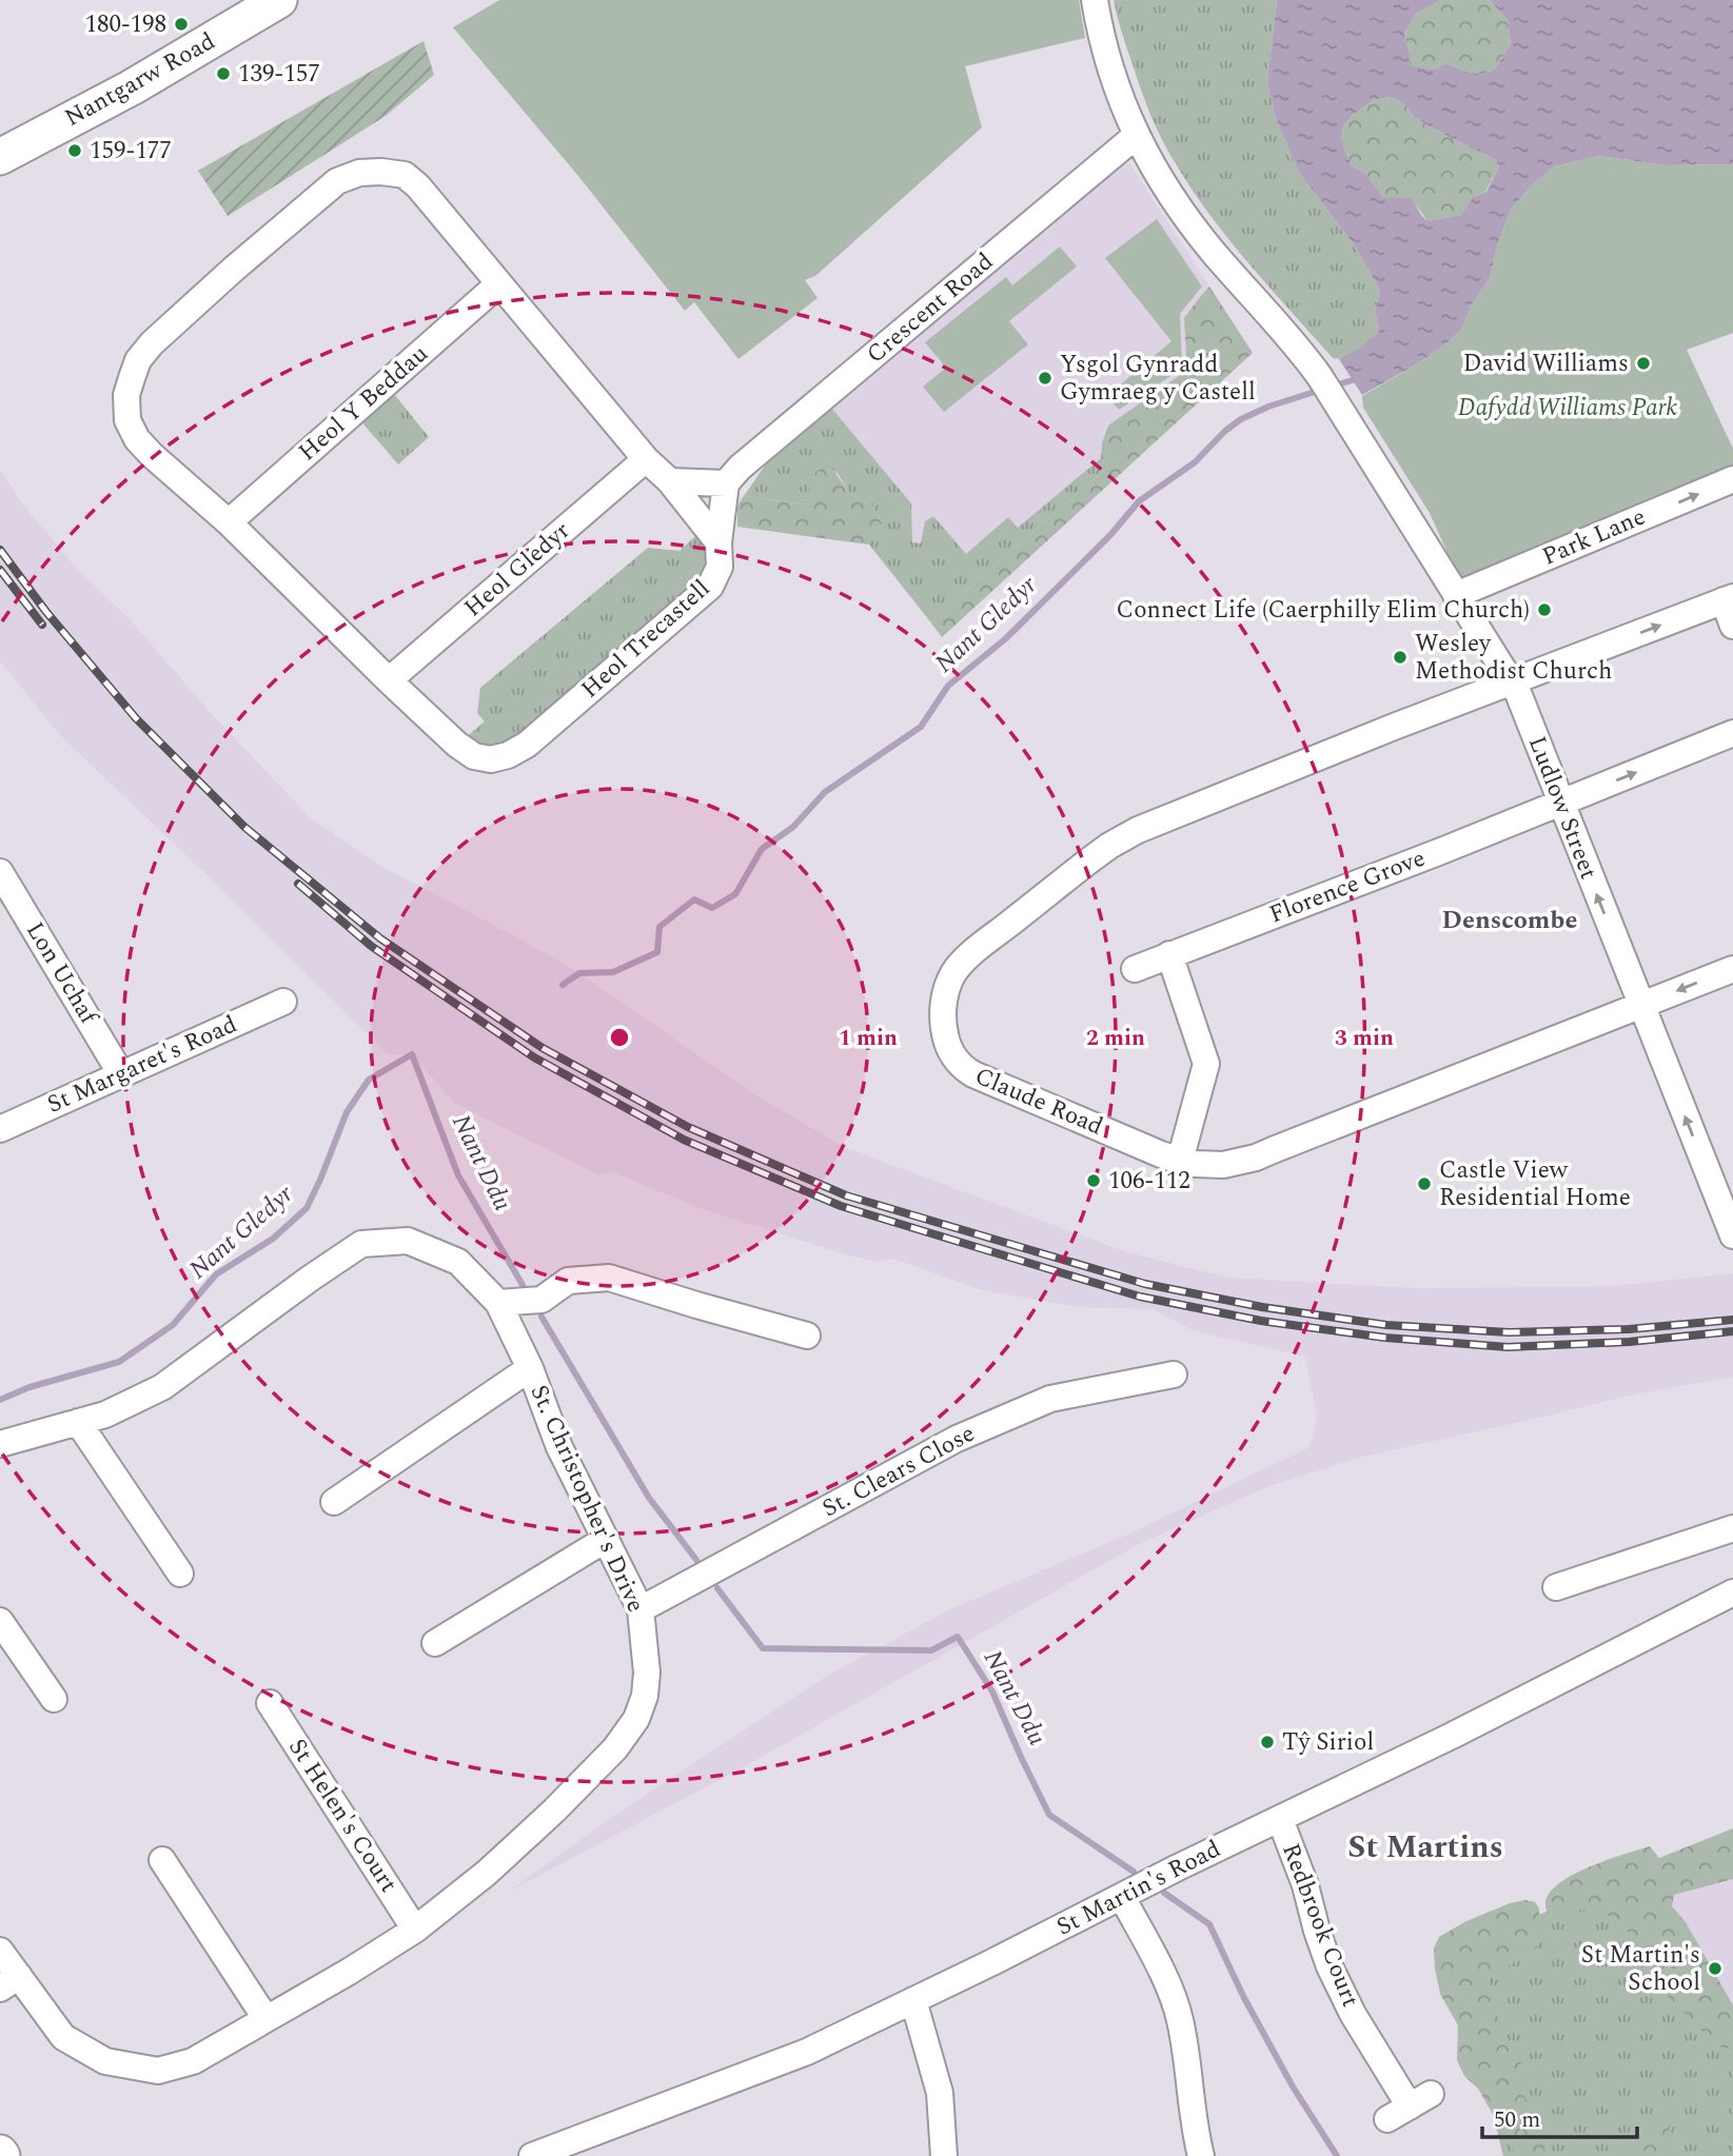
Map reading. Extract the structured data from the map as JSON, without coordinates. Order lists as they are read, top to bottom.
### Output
{
  "streets": {
    "main road": ["Nantgarw Road"],
    "street": [
      "Crescent Road",
      "Heol Y Beddau",
      "Park Lane",
      "Heol Gledyr",
      "Heol Trecastell",
      "Ludlow Street",
      "Florence Grove",
      "Lon Uchaf",
      "St Margaret's Road",
      "Claude Road",
      "St. Clears Close",
      "St. Christopher's Drive",
      "St Helen's Court",
      "St Martin's Road",
      "Redbrook Court"
    ]
  },
  "crossings": [
    ["Crescent Road", "Heol Trecastell"],
    ["Crescent Road", "Ludlow Street"],
    ["Heol Y Beddau", "Heol Trecastell"],
    ["Park Lane", "Ludlow Street"],
    ["Heol Gledyr", "Heol Trecastell"],
    ["Ludlow Street", "Florence Grove"],
    ["Ludlow Street", "Claude Road"],
    ["Lon Uchaf", "St Margaret's Road"],
    ["St. Clears Close", "St. Christopher's Drive"],
    ["St. Christopher's Drive", "St Helen's Court"],
    ["St Martin's Road", "Redbrook Court"]
  ],
  "one_way": ["Park Lane"],
  "districts": ["Denscombe", "St Martins"],
  "water": ["Nant Gledyr", "Nant Ddu"],
  "parks": ["Dafydd Williams Park"],
  "places": [
    "180-198",
    "139-157",
    "159-177",
    "David Williams",
    "Ysgol Gynradd Gymraeg y Castell",
    "Connect Life (Caerphilly Elim Church)",
    "Wesley Methodist Church",
    "106-112",
    "Castle View Residential Home",
    "Tŷ Siriol",
    "St Martin's School"
  ],
  "scale_bar": "50 m",
  "rings": ["1 min", "2 min", "3 min"]
}
